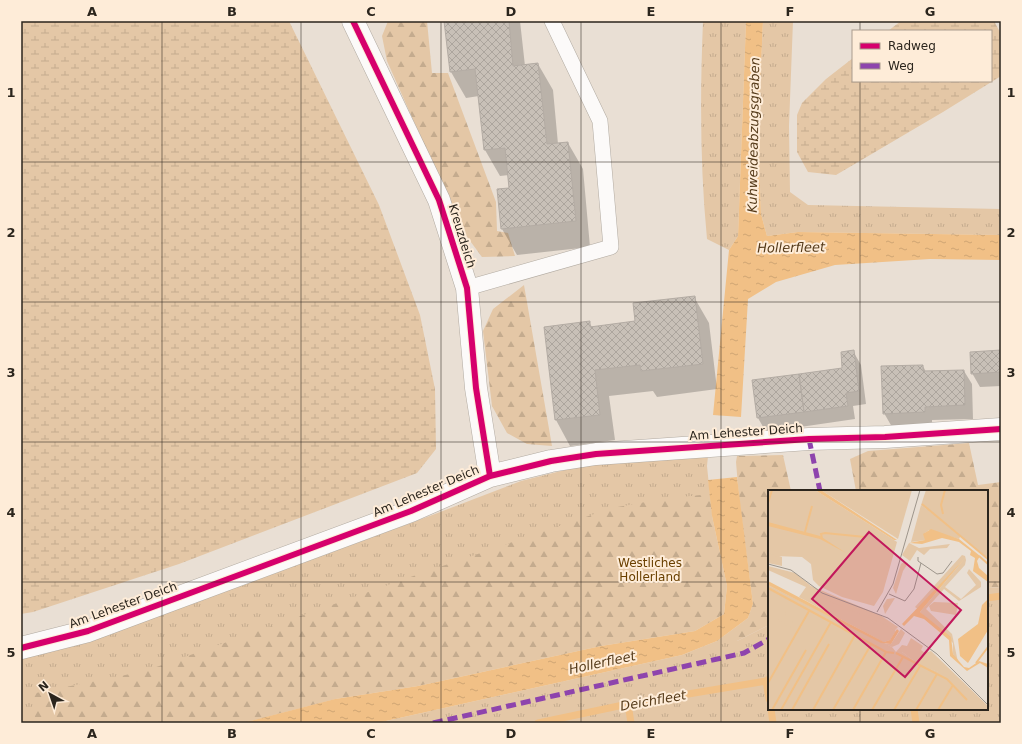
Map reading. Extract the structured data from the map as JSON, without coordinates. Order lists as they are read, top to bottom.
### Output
{
  "streets": {
    "street": ["Kreuzdeich", "Am Lehester Deich"]
  },
  "crossings": [
    ["Kreuzdeich", "Am Lehester Deich"]
  ],
  "water": ["Kuhweideabzugsgraben", "Hollerfleet", "Deichfleet"],
  "parks": ["Westliches Hollerland"],
  "legend": ["Radweg", "Weg"],
  "north": "top left",
  "grid": {
    "columns": [
      "A",
      "B",
      "C",
      "D",
      "E",
      "F",
      "G"
    ],
    "rows": [
      "1",
      "2",
      "3",
      "4",
      "5"
    ]
  }
}
